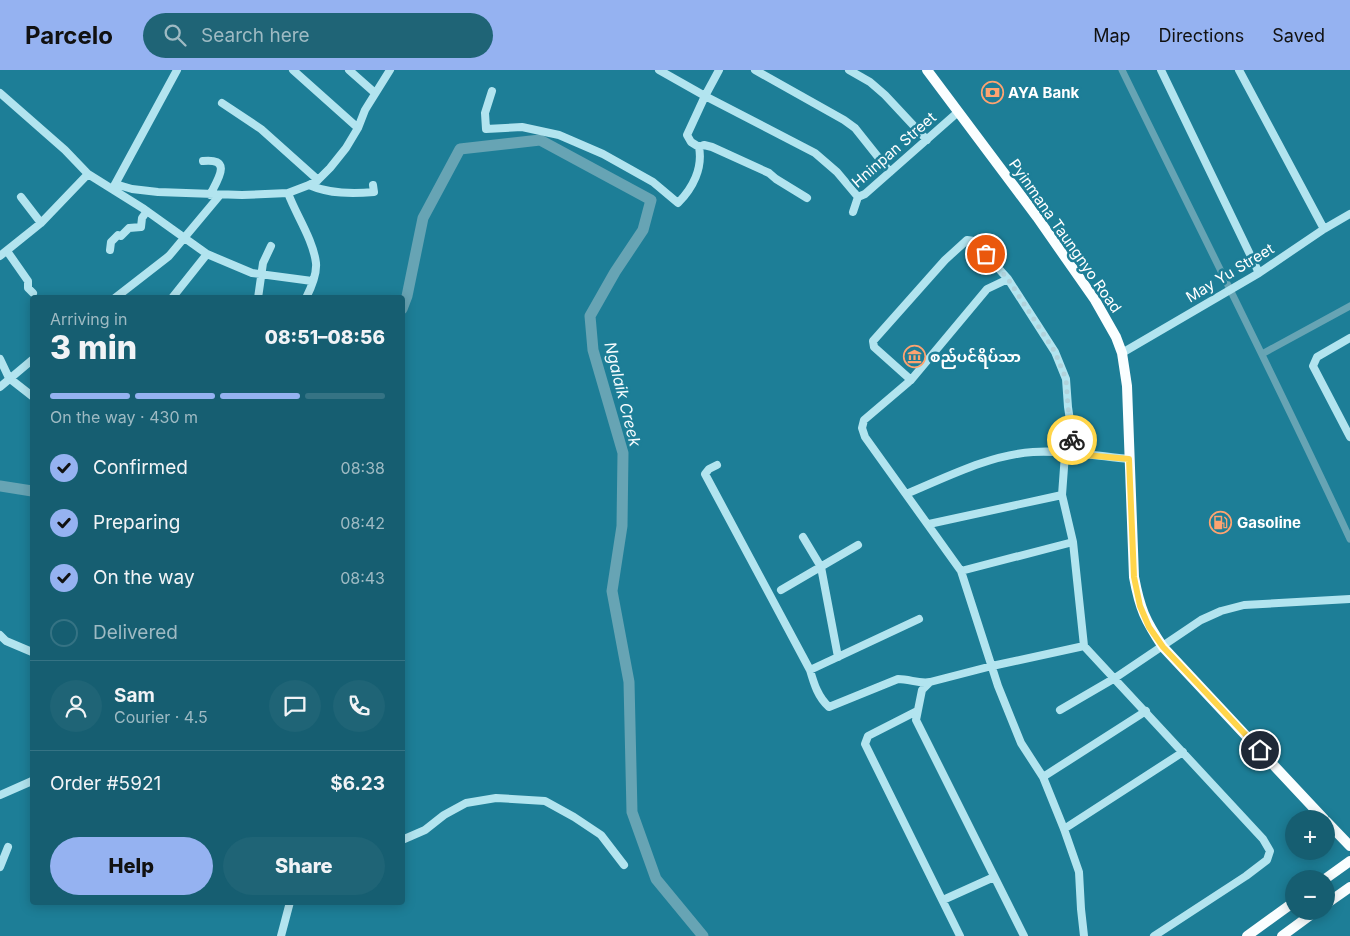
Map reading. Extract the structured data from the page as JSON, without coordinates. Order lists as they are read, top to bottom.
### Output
{
  "streets": {
    "main road": ["Pyinmana Taungnyo Road"],
    "street": ["Hninpan Street", "May Yu Street"]
  },
  "crossings": [
    ["Hninpan Street", "Pyinmana Taungnyo Road"],
    ["Pyinmana Taungnyo Road", "May Yu Street"]
  ],
  "water": ["Ngalaik Creek"],
  "places": {
    "bank": ["AYA Bank"],
    "museum": ["စည်ပင်ရိပ်သာ"],
    "fuel station": ["Gasoline"]
  },
  "page": {
    "header": "Parcelo",
    "search": "Search here",
    "nav": ["Map", "Directions", "Saved"],
    "heading": ["3 min", "Arriving in", "08:51–08:56"],
    "panel": [
      "Sam",
      "Courier · 4.5",
      "Order #5921",
      "$6.23"
    ],
    "bar": "On the way · 430 m",
    "list": [
      ["Confirmed", "08:38"],
      ["Preparing", "08:42"],
      ["On the way", "08:43"],
      "Delivered"
    ],
    "map_buttons": ["+", "−"],
    "buttons": ["Help", "Share"]
  }
}
